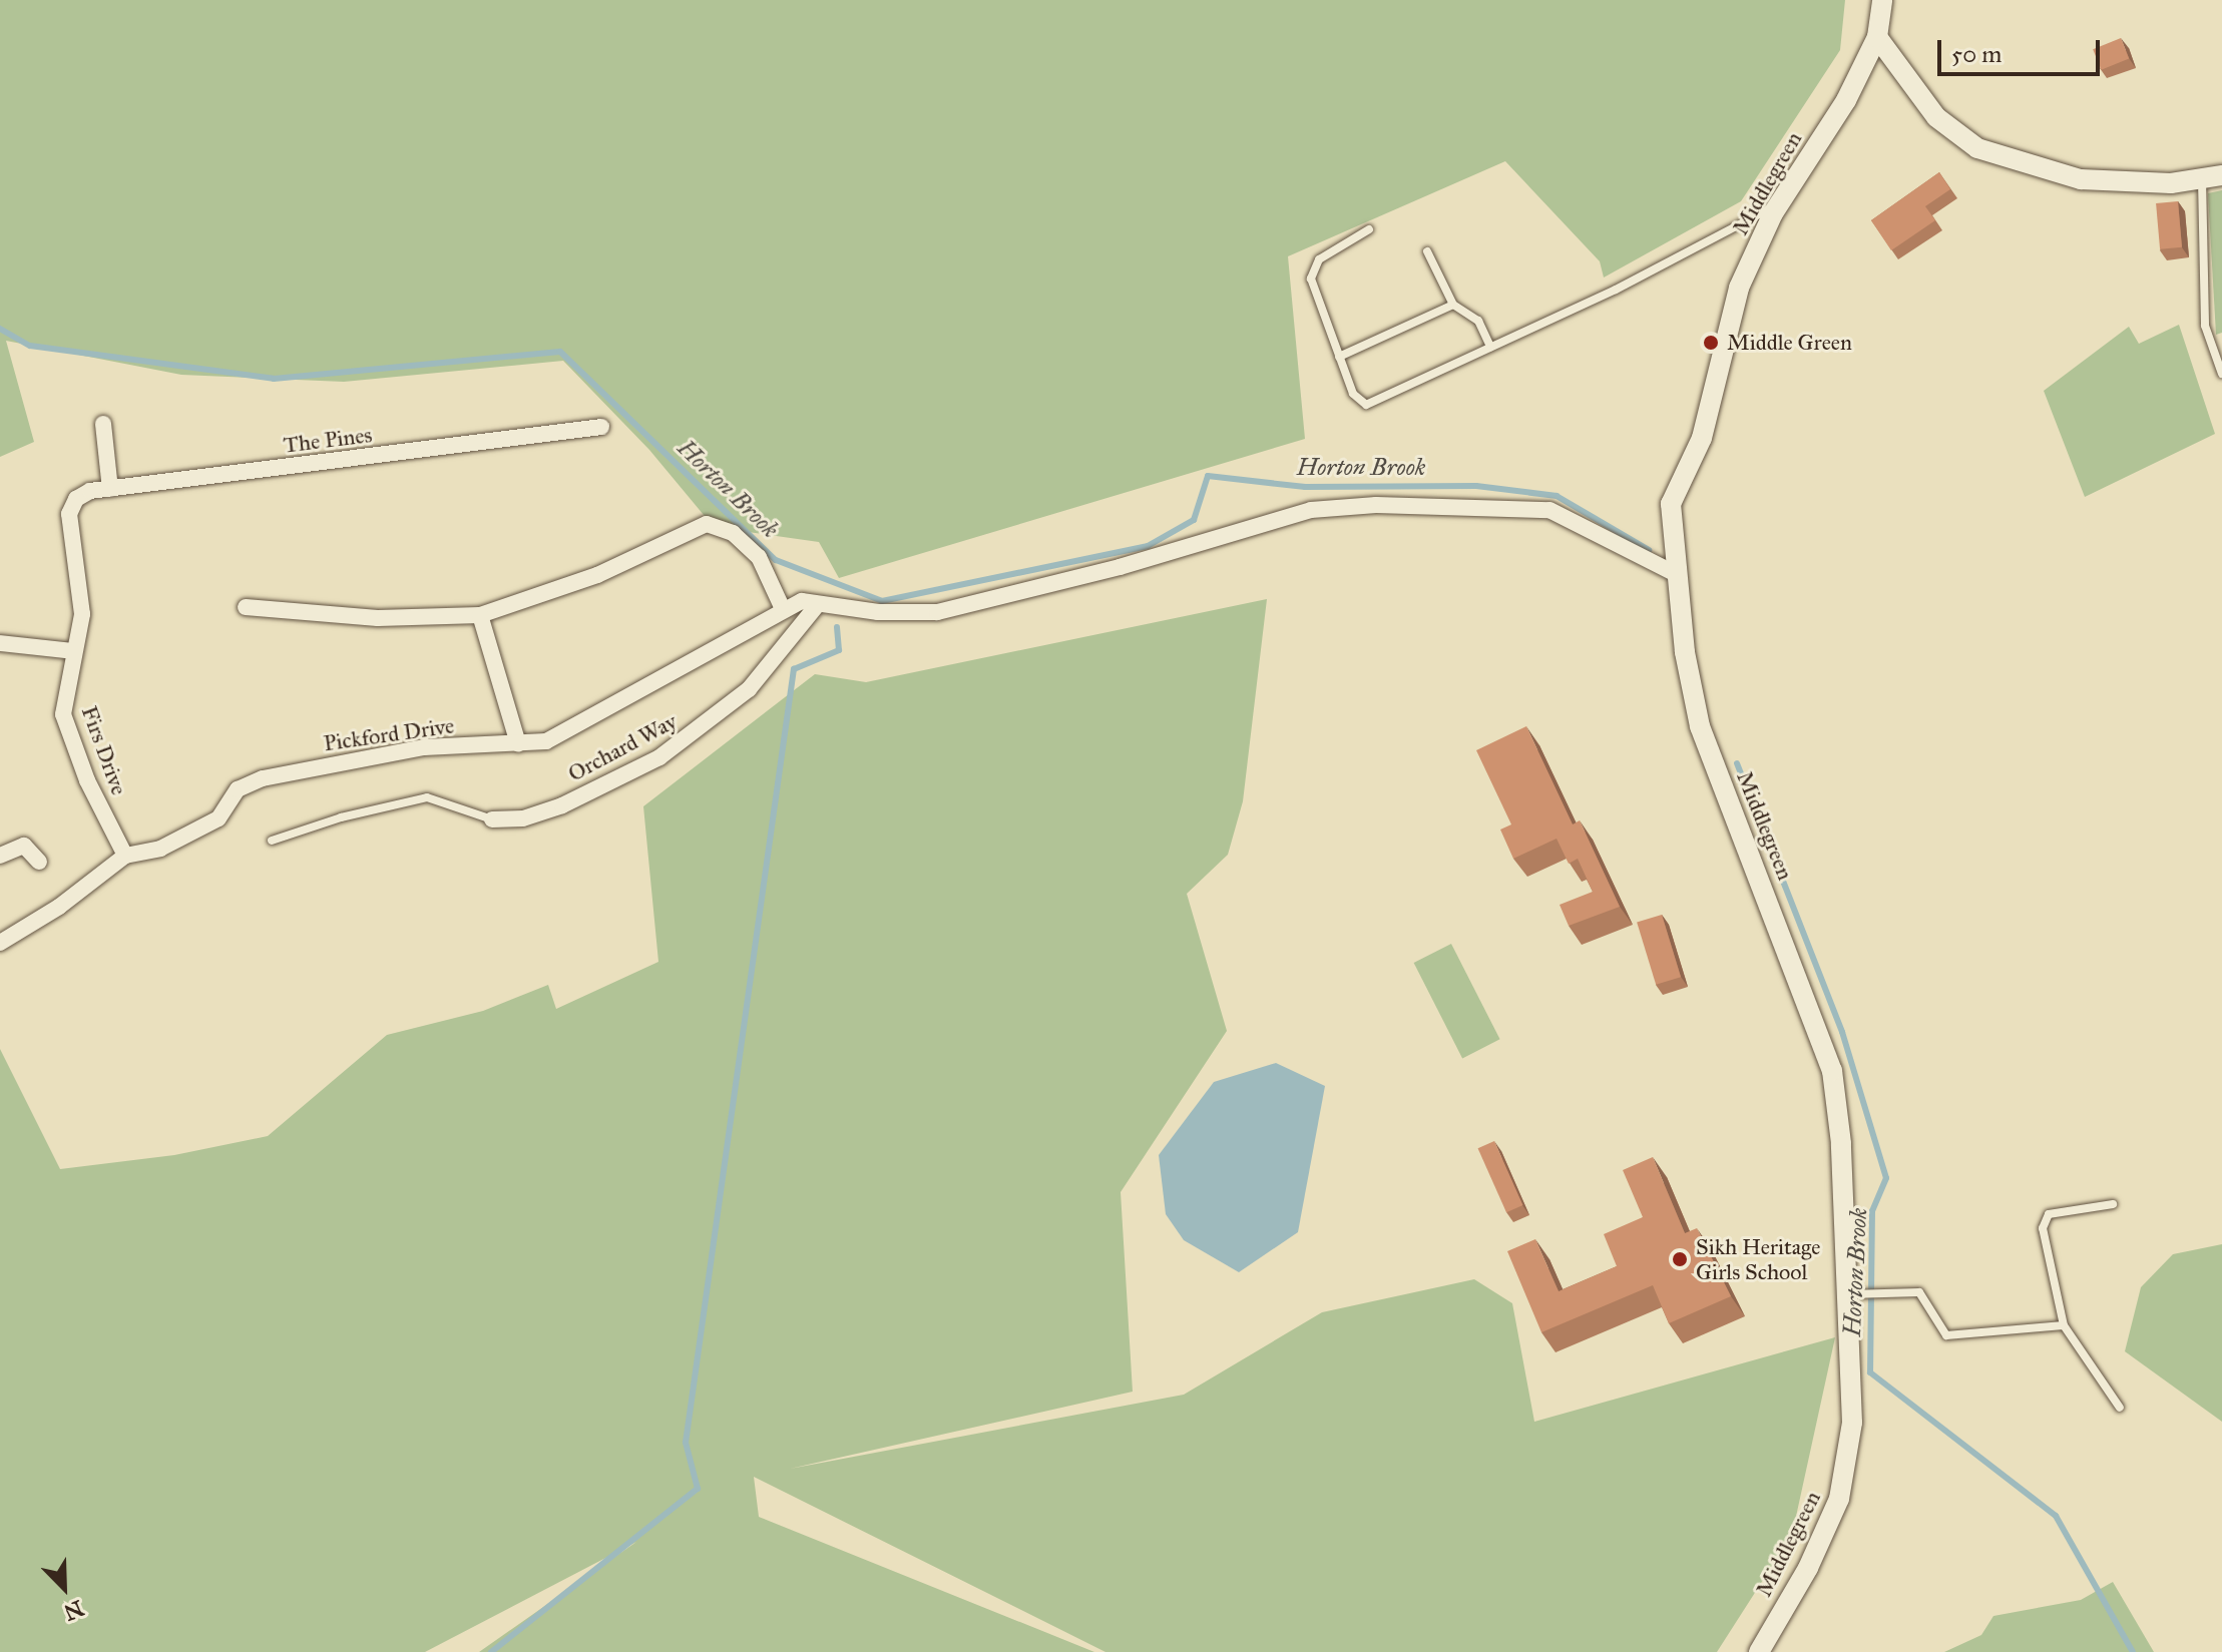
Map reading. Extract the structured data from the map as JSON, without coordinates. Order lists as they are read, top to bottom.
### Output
{
  "streets": {
    "street": [
      "Middlegreen",
      "The Pines",
      "Pickford Drive",
      "Orchard Way",
      "Firs Drive"
    ]
  },
  "crossings": [
    ["The Pines", "Firs Drive"],
    ["Pickford Drive", "Orchard Way"],
    ["Pickford Drive", "Firs Drive"]
  ],
  "water": ["Horton Brook"],
  "places": ["Middle Green", "Sikh Heritage Girls School"],
  "scale_bar": "50 m",
  "north": "bottom right"
}
